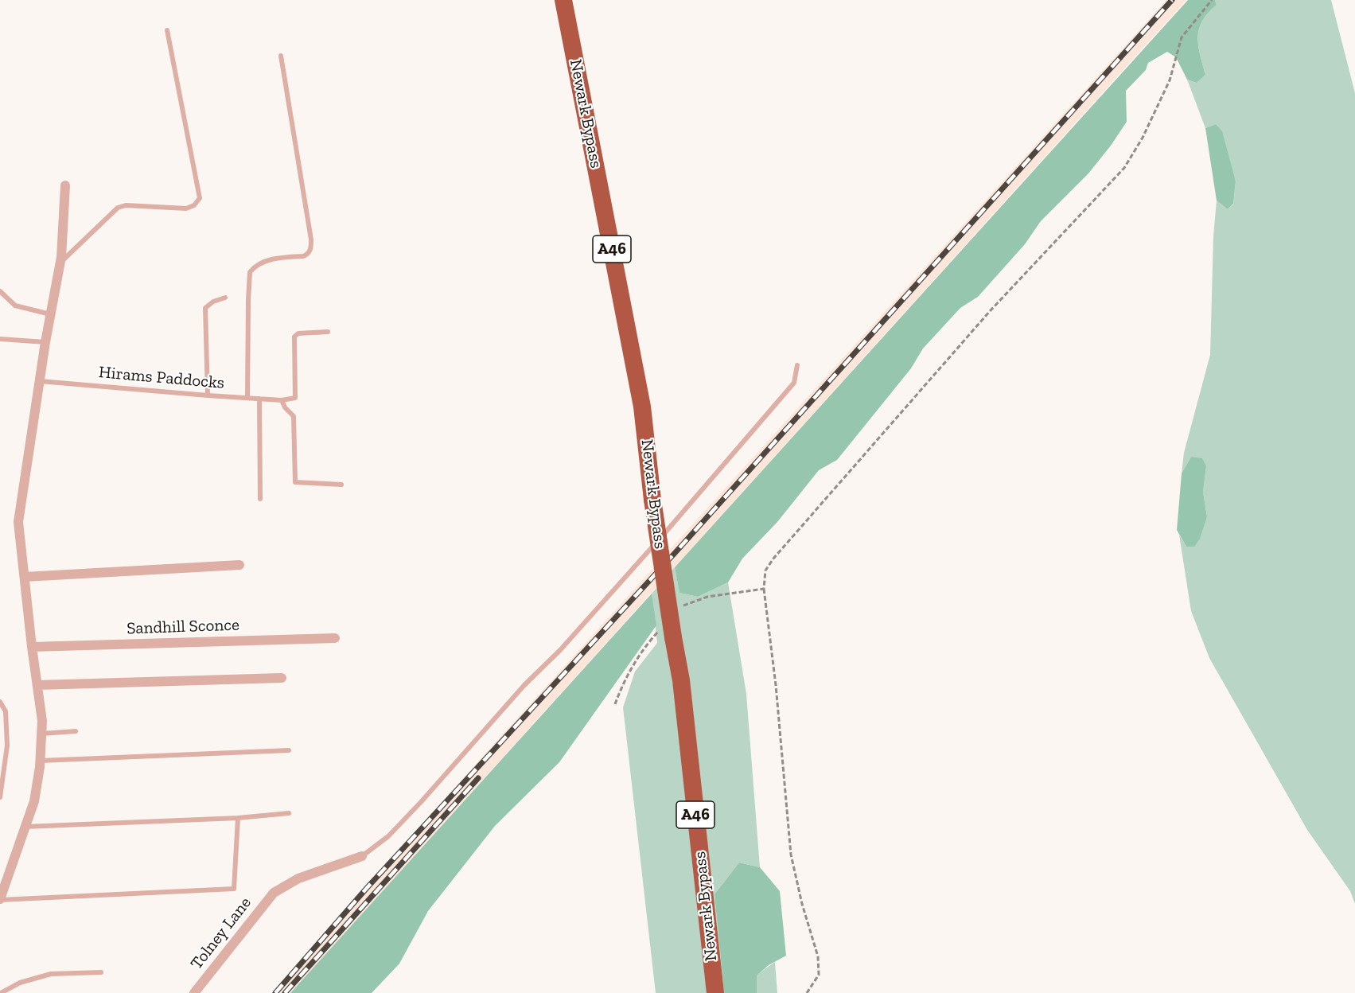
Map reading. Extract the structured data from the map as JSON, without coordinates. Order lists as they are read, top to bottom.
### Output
{
  "streets": {
    "highway": ["Newark Bypass", "A46"],
    "street": ["Sandhill Sconce", "Tolney Lane"],
    "lane": ["Hirams Paddocks"]
  }
}
